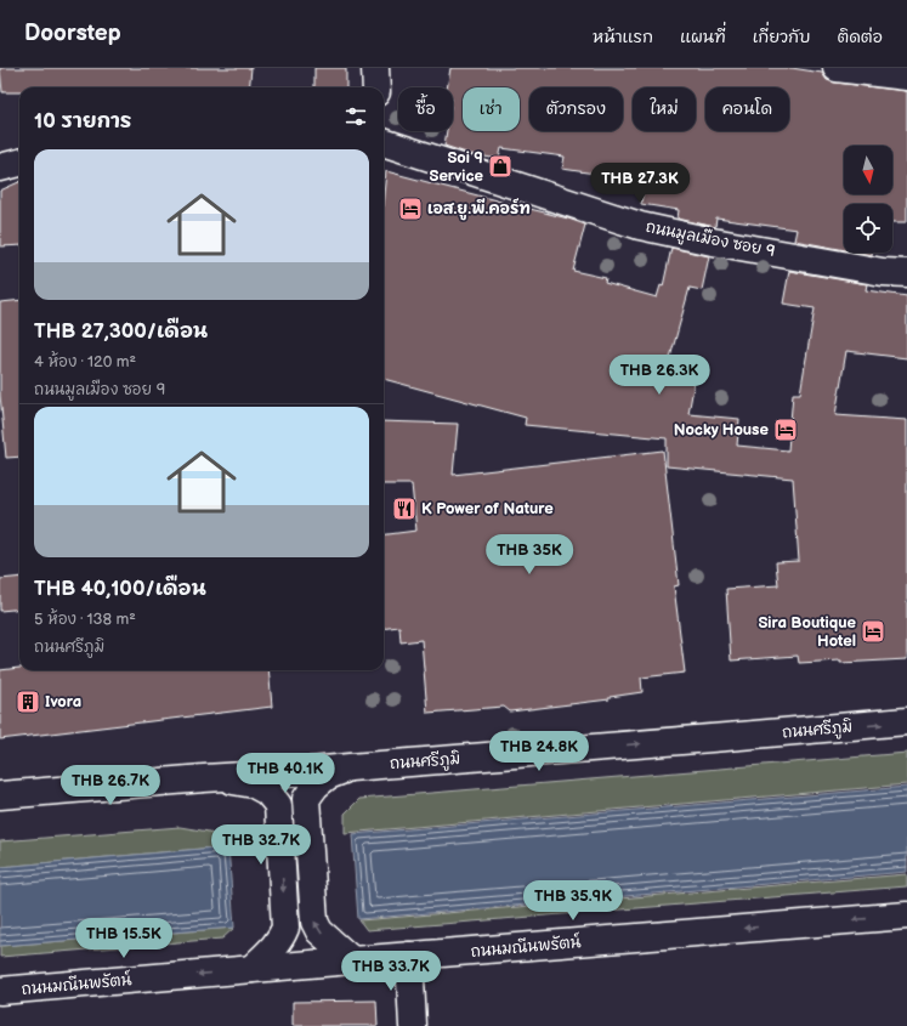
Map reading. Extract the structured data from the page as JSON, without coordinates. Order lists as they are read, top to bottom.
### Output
{
  "streets": {
    "main road": ["ถนนมูลเมือง ซอย 9", "ถนนศรีภูมิ", "ถนนมณีนพรัตน์"]
  },
  "one_way": ["ถนนศรีภูมิ", "ถนนมณีนพรัตน์"],
  "places": {
    "shop": ["Soi 9 Service"],
    "hotel": ["เอส.ยู.พี.คอร์ท", "Nocky House", "Sira Boutique Hotel"],
    "restaurant": ["K Power of Nature"],
    "building": ["Ivora"]
  },
  "north": "bottom",
  "page": {
    "header": "Doorstep",
    "nav": [
      "หน้าแรก",
      "แผนที่",
      "เกี่ยวกับ",
      "ติดต่อ"
    ],
    "chip": [
      "ซื้อ",
      "เช่า",
      "ตัวกรอง",
      "ใหม่",
      "คอนโด"
    ],
    "heading": "10 รายการ",
    "list": [
      {
        "name": "THB 27,300/เดือน",
        "note": "4 ห้อง · 120 m² · ถนนมูลเมือง ซอย 9"
      },
      {
        "name": "THB 40,100/เดือน",
        "note": "5 ห้อง · 138 m² · ถนนศรีภูมิ"
      }
    ],
    "price": [
      "THB 27.3K",
      "THB 26.3K",
      "THB 35K",
      "THB 24.8K",
      "THB 40.1K",
      "THB 26.7K",
      "THB 32.7K",
      "THB 35.9K",
      "THB 15.5K",
      "THB 33.7K"
    ]
  }
}
